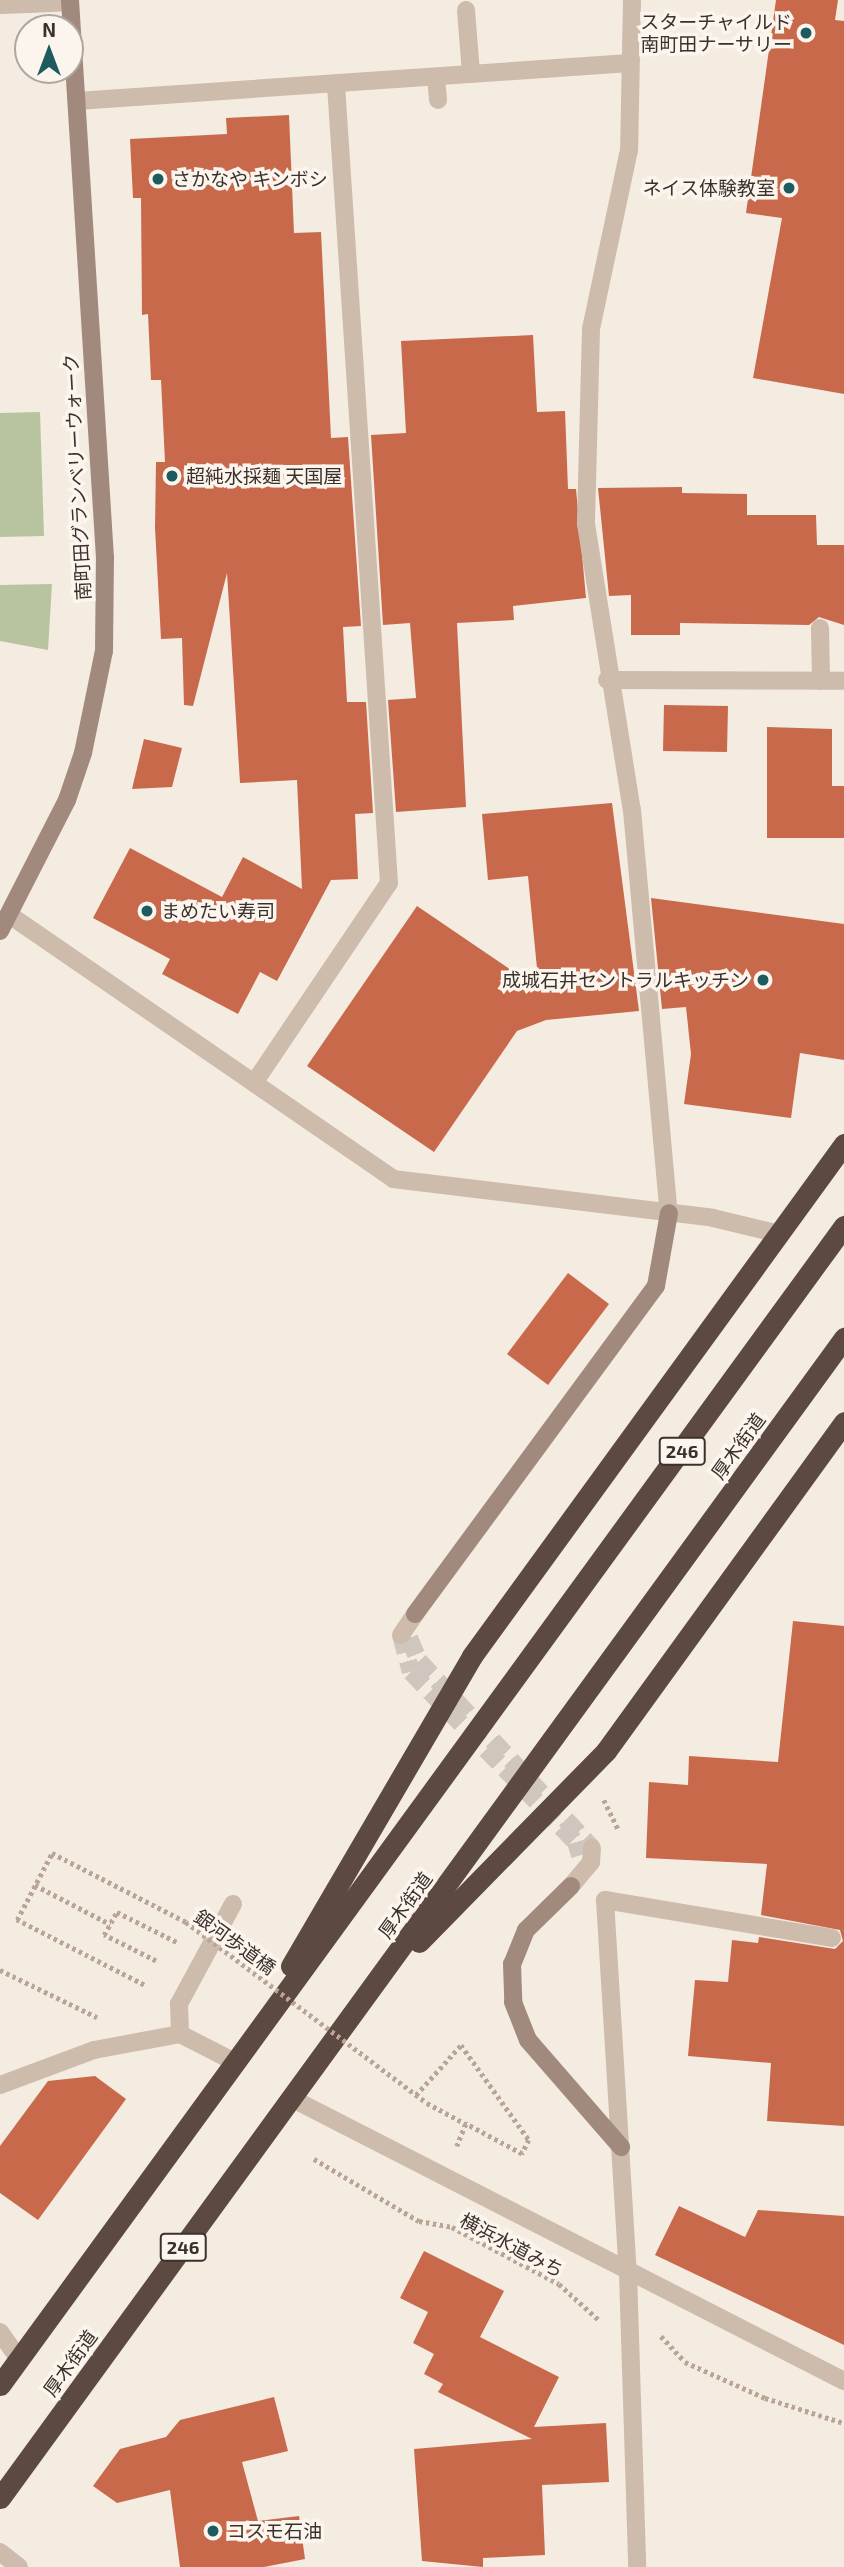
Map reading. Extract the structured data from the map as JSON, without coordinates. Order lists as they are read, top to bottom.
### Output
{
  "streets": {
    "highway": ["厚木街道", "246"],
    "street": ["南町田グランベリーウォーク"],
    "path": ["銀河歩道橋", "横浜水道みち"]
  },
  "places": [
    "スターチャイルド 南町田ナーサリー",
    "さかなや キンボシ",
    "ネイス体験教室",
    "超純水採麺 天国屋",
    "まめたい寿司",
    "成城石井セントラルキッチン",
    "コスモ石油"
  ],
  "north": "top"
}
